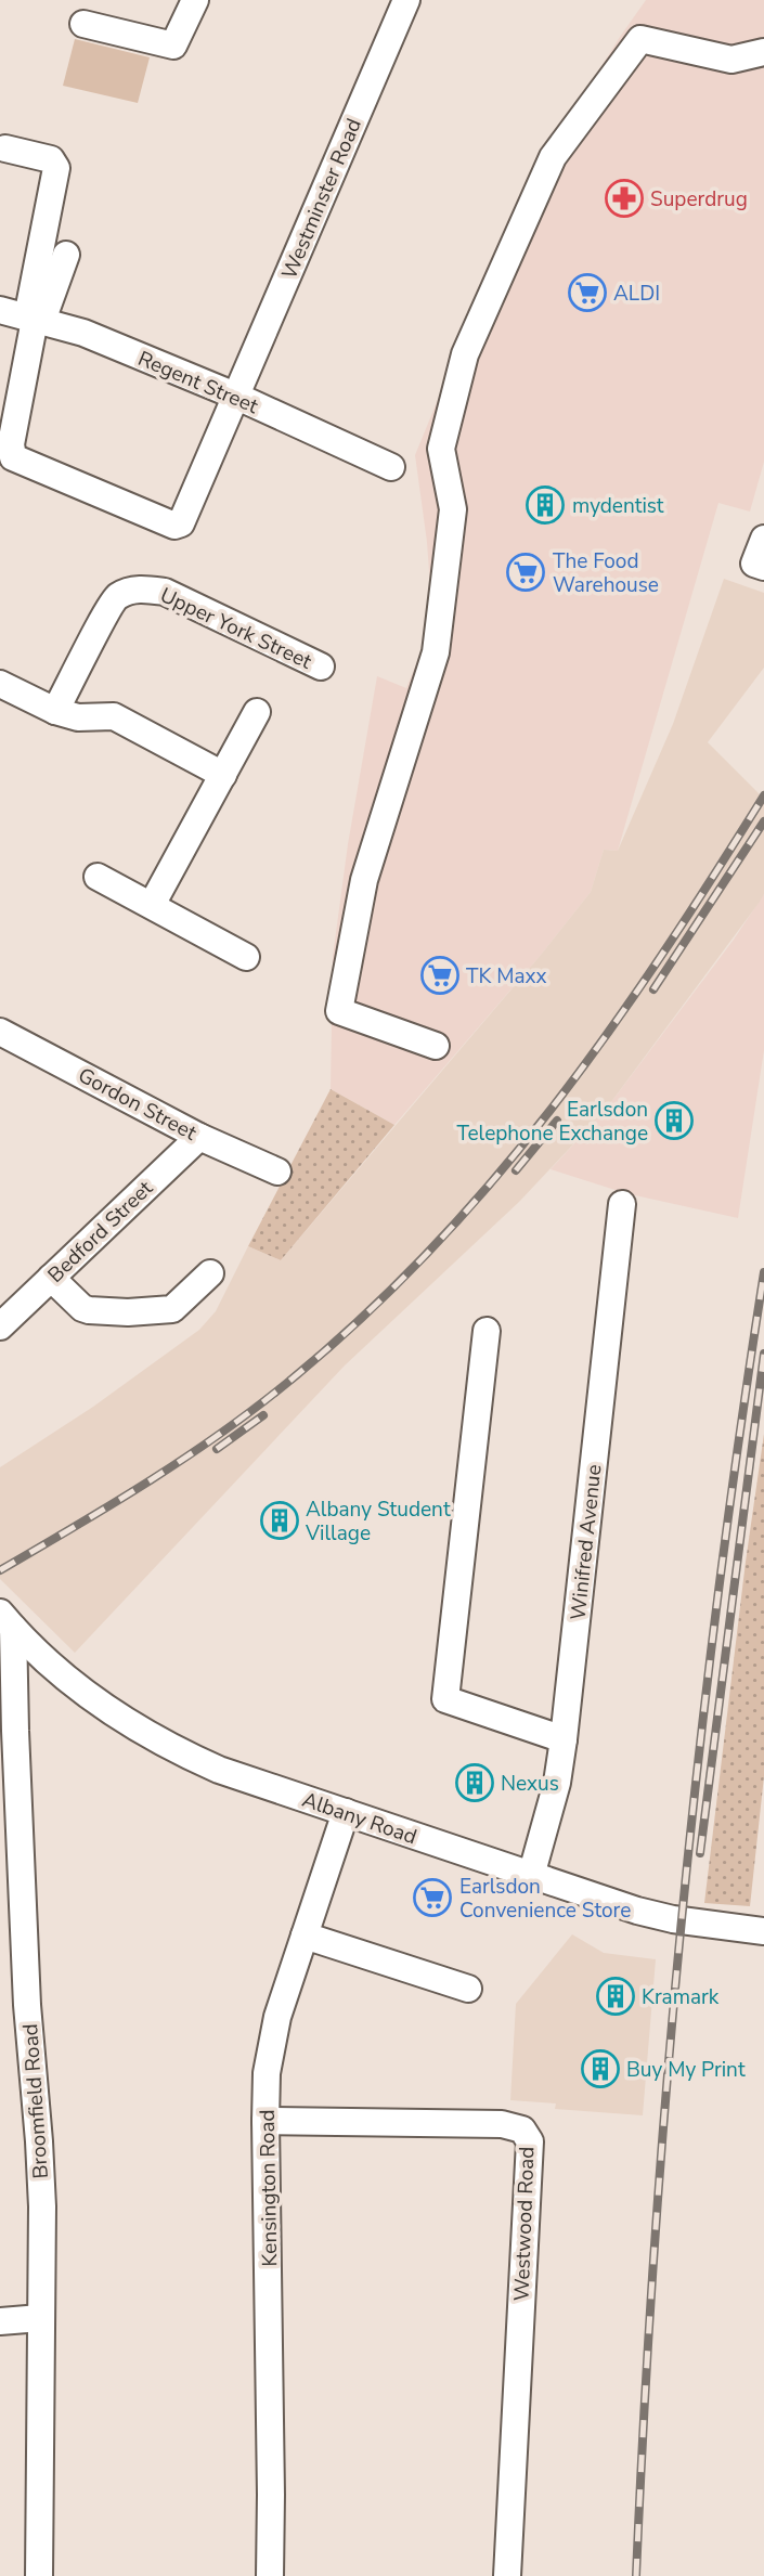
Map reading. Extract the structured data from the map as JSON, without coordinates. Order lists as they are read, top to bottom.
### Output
{
  "streets": {
    "street": [
      "Westminster Road",
      "Regent Street",
      "Upper York Street",
      "Gordon Street",
      "Bedford Street",
      "Winifred Avenue",
      "Albany Road",
      "Broomfield Road",
      "Kensington Road",
      "Westwood Road"
    ]
  },
  "crossings": [
    ["Westminster Road", "Regent Street"],
    ["Gordon Street", "Bedford Street"],
    ["Winifred Avenue", "Albany Road"],
    ["Albany Road", "Broomfield Road"],
    ["Albany Road", "Kensington Road"],
    ["Kensington Road", "Westwood Road"]
  ],
  "places": {
    "pharmacy": ["Superdrug"],
    "supermarket": [
      "ALDI",
      "The Food Warehouse",
      "TK Maxx",
      "Earlsdon Convenience Store"
    ],
    "building": [
      "mydentist",
      "Earlsdon Telephone Exchange",
      "Albany Student Village",
      "Nexus",
      "Kramark",
      "Buy My Print"
    ]
  }
}
